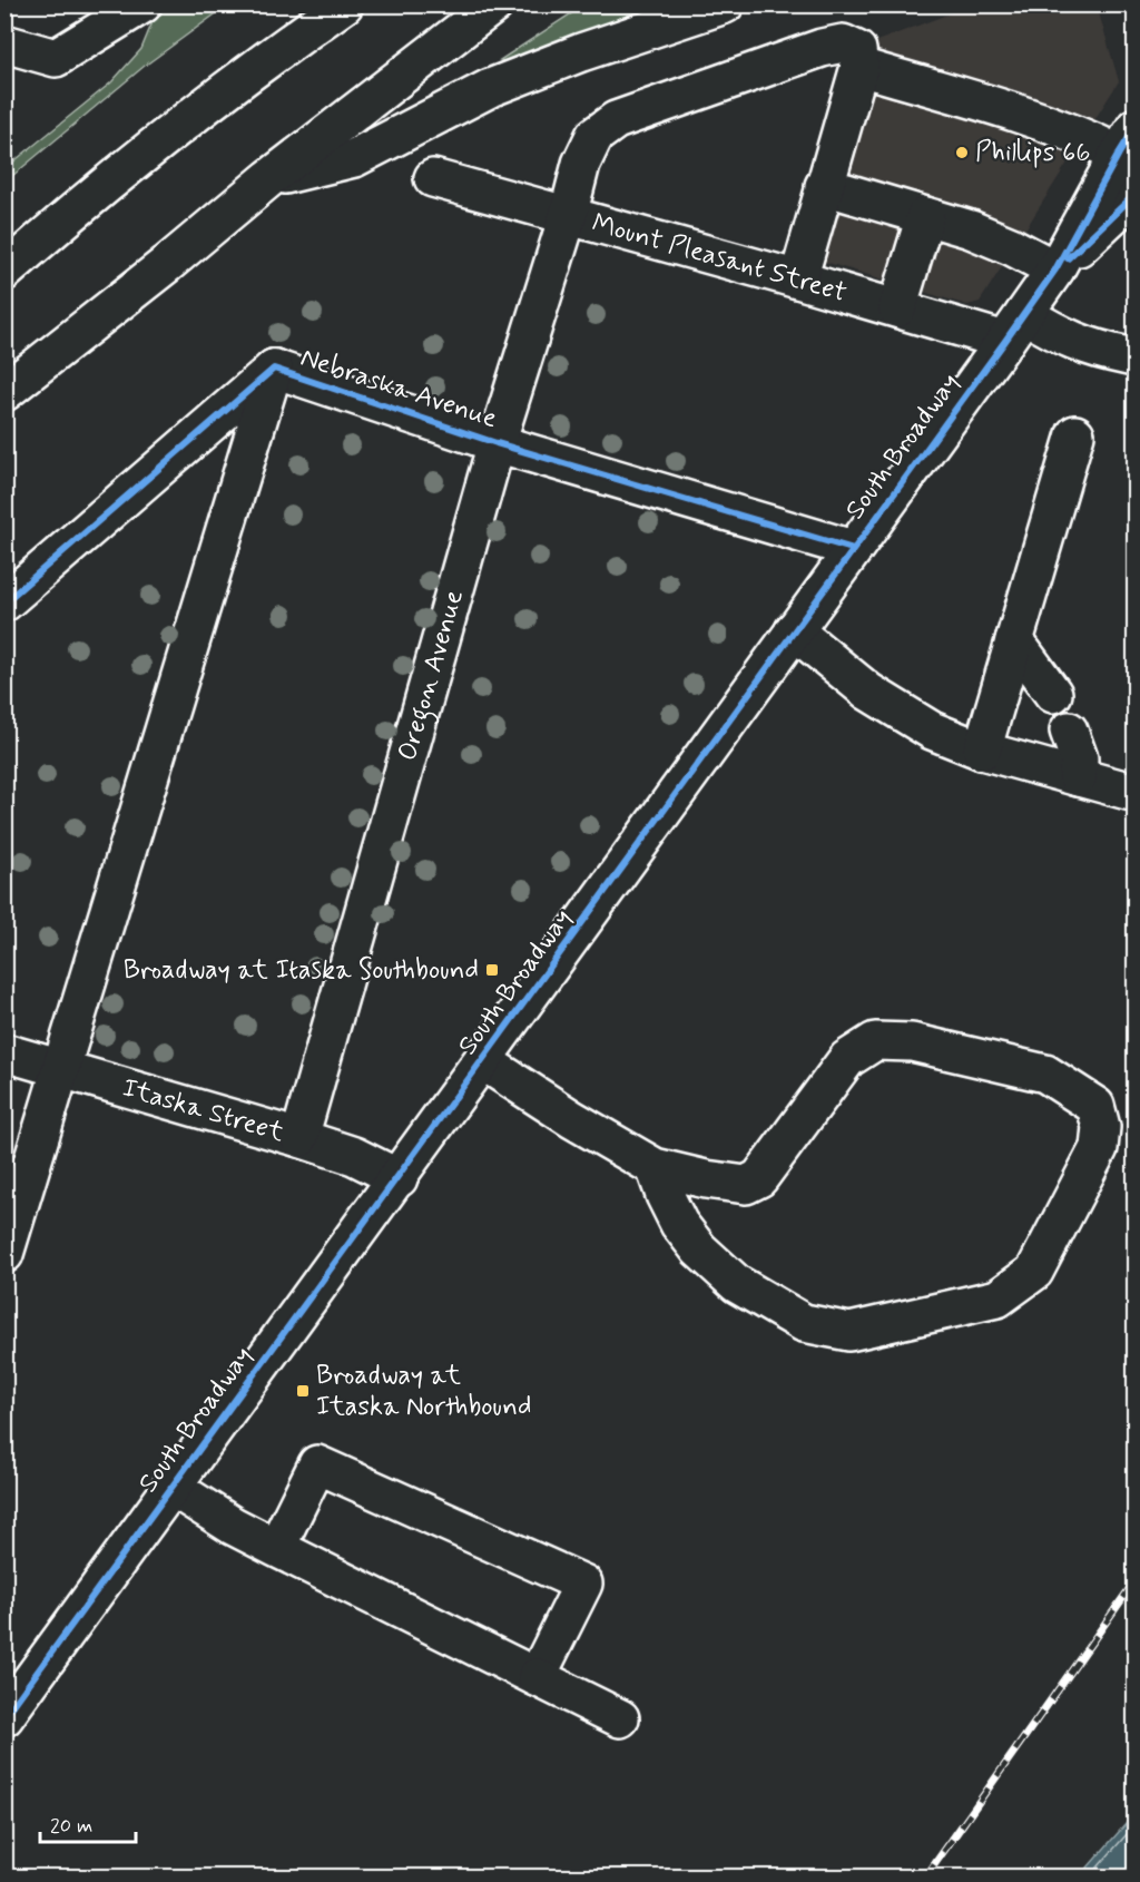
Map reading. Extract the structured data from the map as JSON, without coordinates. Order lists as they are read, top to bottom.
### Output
{
  "streets": {
    "main road": [
      "Mount Pleasant Street",
      "Nebraska Avenue",
      "South Broadway",
      "Oregon Avenue",
      "Itaska Street"
    ]
  },
  "crossings": [
    ["Mount Pleasant Street", "South Broadway"],
    ["Mount Pleasant Street", "Oregon Avenue"],
    ["Nebraska Avenue", "South Broadway"],
    ["Nebraska Avenue", "Oregon Avenue"],
    ["South Broadway", "Itaska Street"],
    ["Oregon Avenue", "Itaska Street"]
  ],
  "places": {
    "other": ["Phillips 66"],
    "transit": ["Broadway at Itaska Southbound", "Broadway at Itaska Northbound"]
  },
  "scale_bar": "20 m"
}
